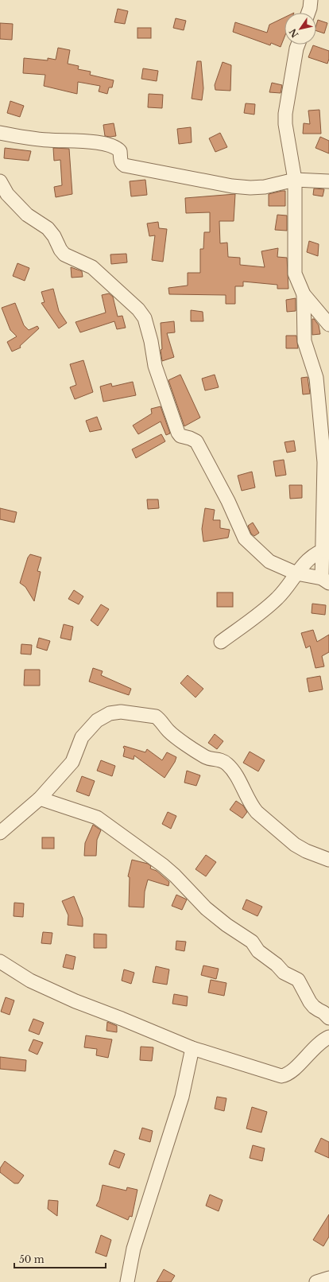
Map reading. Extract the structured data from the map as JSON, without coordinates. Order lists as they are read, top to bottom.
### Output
{
  "scale_bar": "50 m",
  "north": "bottom left"
}
